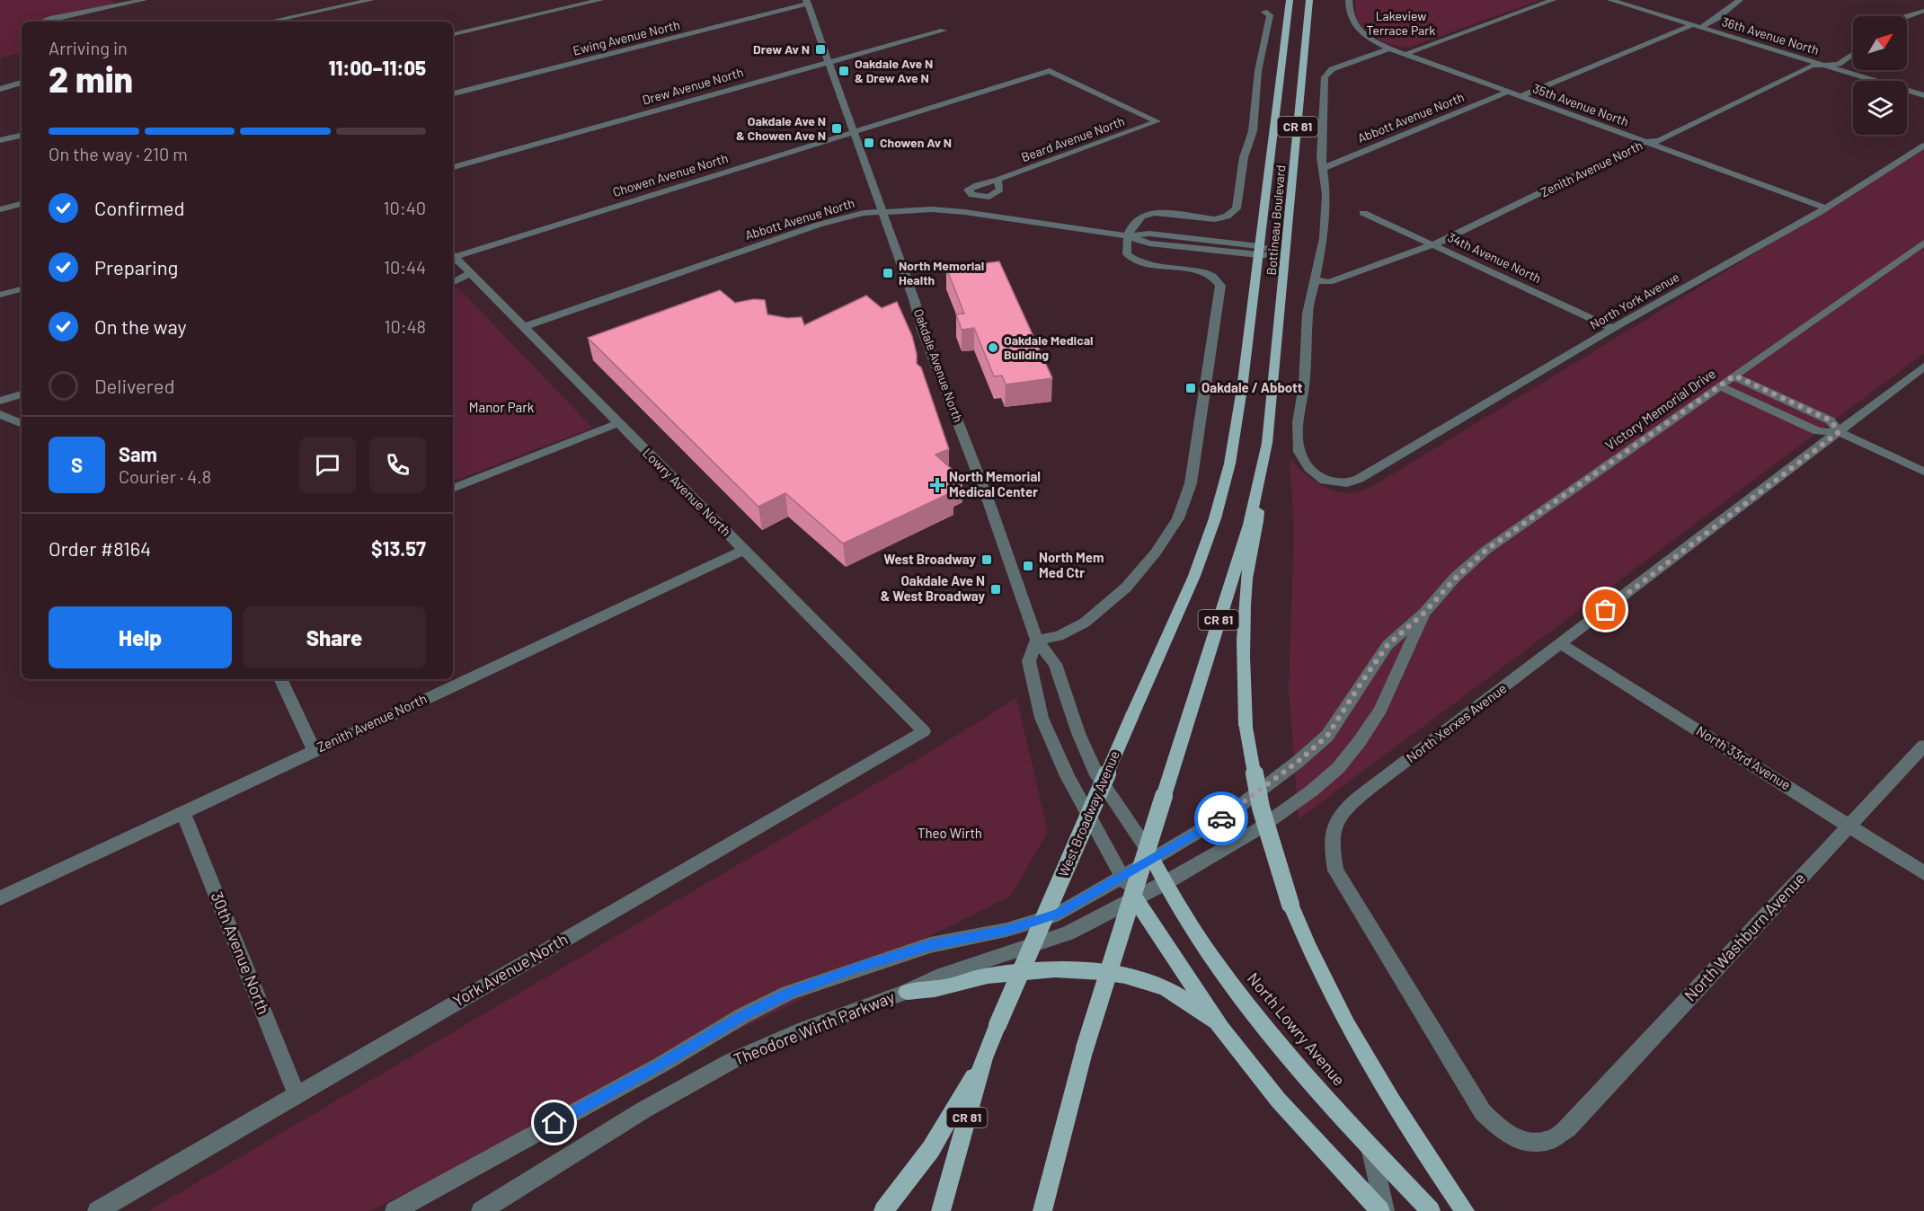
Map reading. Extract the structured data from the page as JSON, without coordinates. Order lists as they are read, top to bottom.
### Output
{
  "streets": {
    "main road": [
      "CR 81",
      "Bottineau Boulevard",
      "West Broadway Avenue",
      "North Lowry Avenue"
    ],
    "street": [
      "36th Avenue North",
      "Ewing Avenue North",
      "Drew Avenue North",
      "35th Avenue North",
      "Abbott Avenue North",
      "Beard Avenue North",
      "Zenith Avenue North",
      "Chowen Avenue North",
      "34th Avenue North",
      "North York Avenue",
      "Oakdale Avenue North",
      "Victory Memorial Drive",
      "Lowry Avenue North",
      "North Xerxes Avenue",
      "North 33rd Avenue",
      "North Washburn Avenue",
      "30th Avenue North",
      "York Avenue North",
      "Theodore Wirth Parkway"
    ]
  },
  "crossings": [
    ["36th Avenue North", "Zenith Avenue North"],
    ["Ewing Avenue North", "Oakdale Avenue North"],
    ["Drew Avenue North", "Oakdale Avenue North"],
    ["35th Avenue North", "Abbott Avenue North"],
    ["35th Avenue North", "Zenith Avenue North"],
    ["35th Avenue North", "North York Avenue"],
    ["Abbott Avenue North", "Bottineau Boulevard"],
    ["Abbott Avenue North", "Oakdale Avenue North"],
    ["Abbott Avenue North", "Lowry Avenue North"],
    ["CR 81", "Bottineau Boulevard"],
    ["Beard Avenue North", "Chowen Avenue North"],
    ["Zenith Avenue North", "34th Avenue North"],
    ["Zenith Avenue North", "North York Avenue"],
    ["Zenith Avenue North", "Lowry Avenue North"],
    ["Zenith Avenue North", "30th Avenue North"],
    ["Chowen Avenue North", "Oakdale Avenue North"],
    ["Bottineau Boulevard", "West Broadway Avenue"],
    ["34th Avenue North", "North York Avenue"],
    ["Oakdale Avenue North", "North Lowry Avenue"],
    ["Victory Memorial Drive", "Theodore Wirth Parkway"],
    ["Lowry Avenue North", "York Avenue North"],
    ["North Xerxes Avenue", "North 33rd Avenue"],
    ["North Xerxes Avenue", "North Washburn Avenue"],
    ["North 33rd Avenue", "North Washburn Avenue"],
    ["30th Avenue North", "York Avenue North"],
    ["Theodore Wirth Parkway", "North Lowry Avenue"]
  ],
  "parks": ["Lakeview Terrace Park", "Manor Park", "Theo Wirth"],
  "places": {
    "transit": [
      "Drew Av N",
      "Oakdale Ave N & Drew Ave N",
      "Oakdale Ave N & Chowen Ave N",
      "Chowen Av N",
      "North Memorial Health",
      "Oakdale / Abbott",
      "West Broadway",
      "North Mem Med Ctr",
      "Oakdale Ave N & West Broadway"
    ],
    "other": ["Oakdale Medical Building"],
    "health": ["North Memorial Medical Center"]
  },
  "north": "top right",
  "page": {
    "heading": ["2 min", "Arriving in", "11:00–11:05"],
    "panel": [
      "Sam",
      "Courier · 4.8",
      "Order #8164",
      "$13.57"
    ],
    "bar": "On the way · 210 m",
    "list": [
      ["Confirmed", "10:40"],
      ["Preparing", "10:44"],
      ["On the way", "10:48"],
      "Delivered"
    ],
    "round": "S",
    "buttons": ["Help", "Share"]
  }
}
